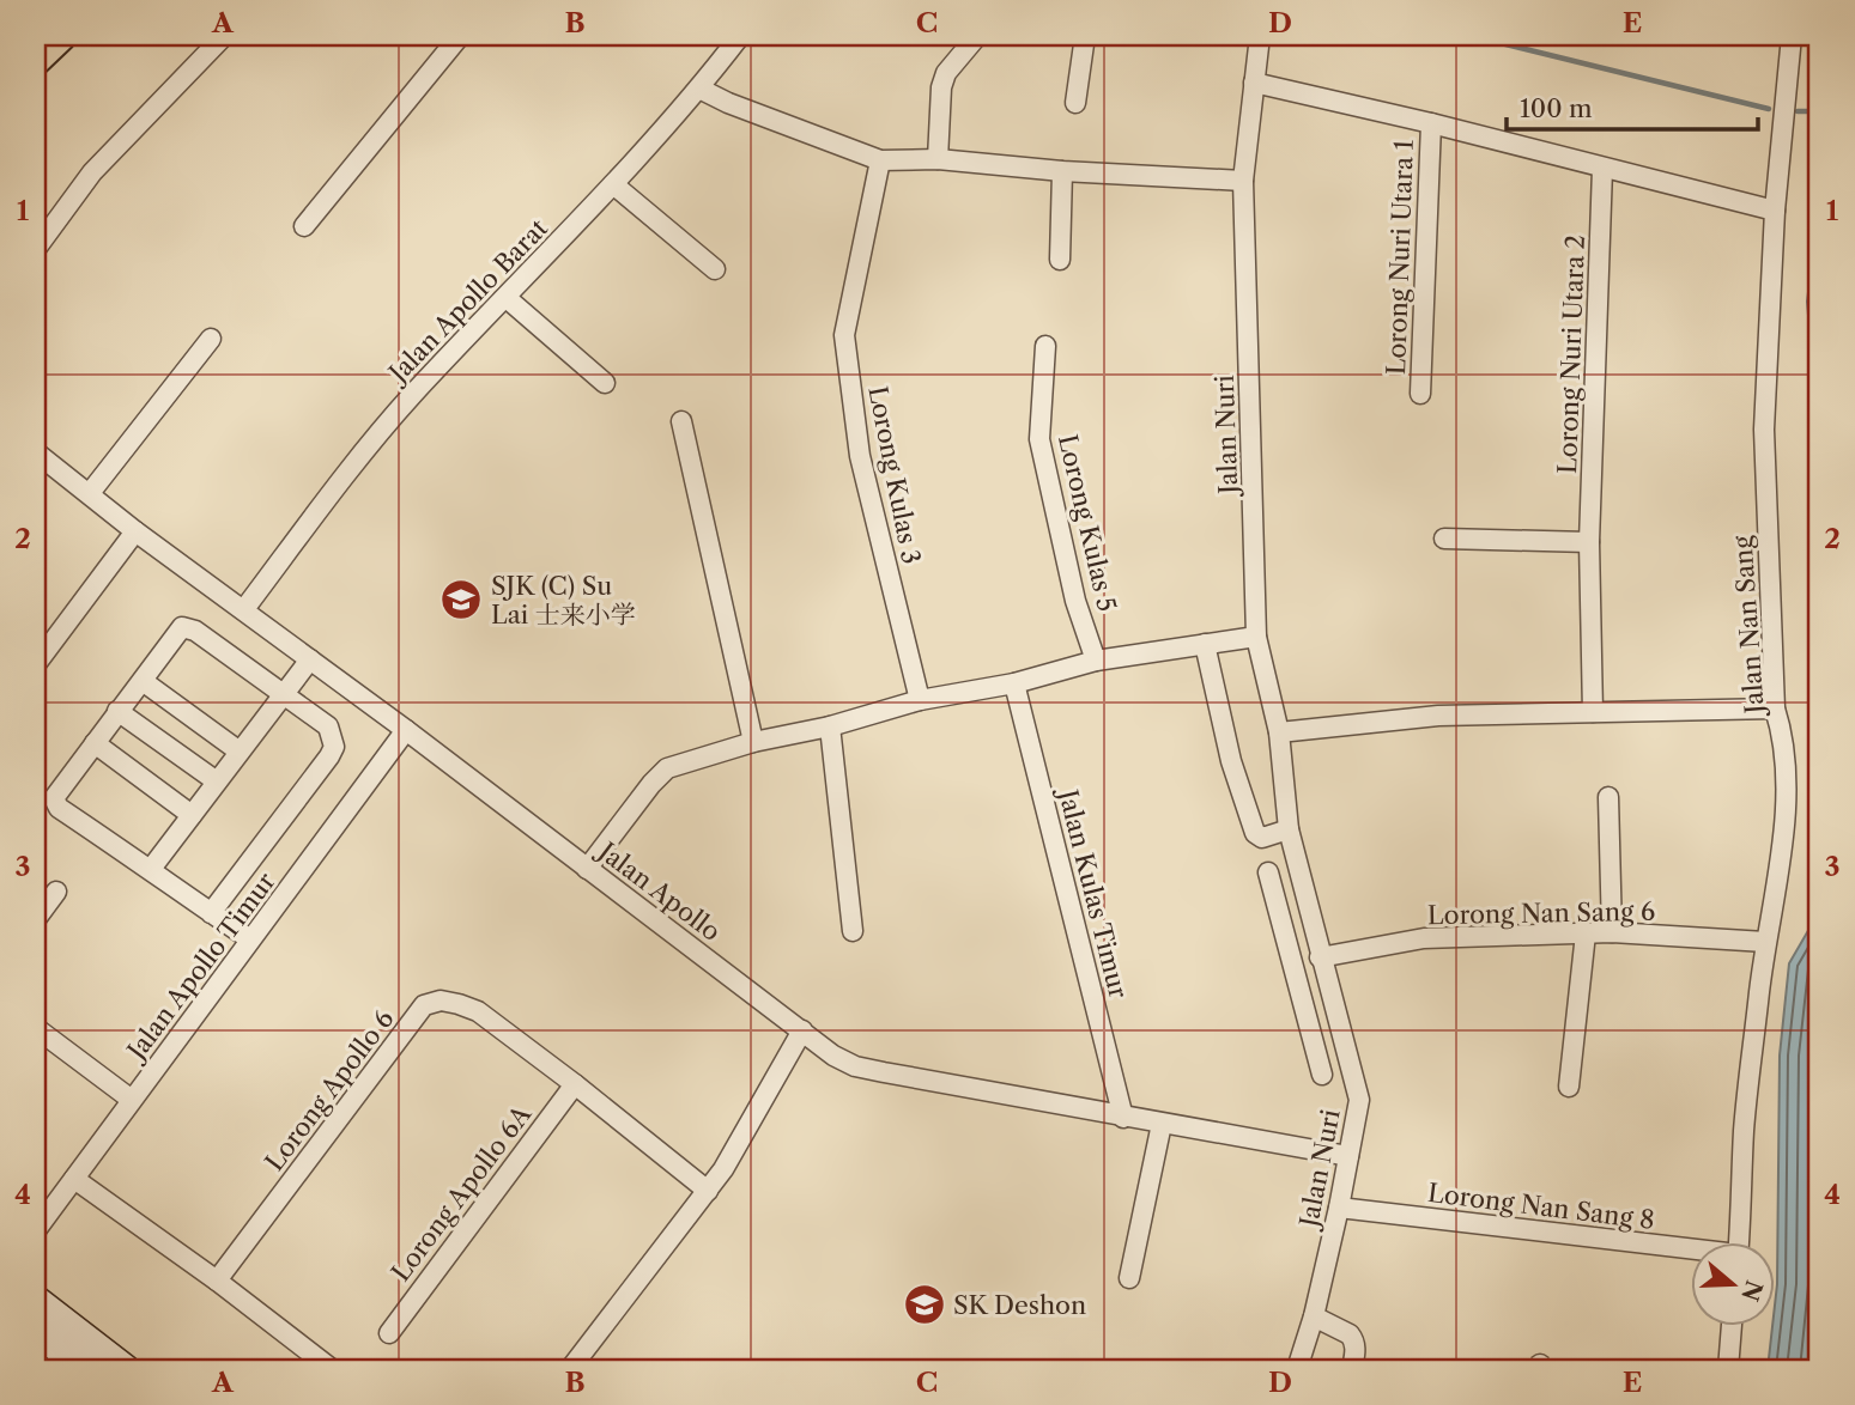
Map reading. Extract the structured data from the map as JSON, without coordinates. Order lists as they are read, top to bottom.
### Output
{
  "streets": {
    "street": [
      "Lorong Nuri Utara 1",
      "Jalan Apollo Barat",
      "Lorong Nuri Utara 2",
      "Jalan Nuri",
      "Lorong Kulas 3",
      "Lorong Kulas 5",
      "Jalan Nan Sang",
      "Jalan Apollo",
      "Jalan Kulas Timur",
      "Lorong Nan Sang 6",
      "Jalan Apollo Timur",
      "Lorong Apollo 6",
      "Lorong Apollo 6A",
      "Lorong Nan Sang 8"
    ]
  },
  "crossings": [
    ["Jalan Apollo Barat", "Jalan Apollo"],
    ["Jalan Nuri", "Jalan Apollo"],
    ["Jalan Nuri", "Lorong Nan Sang 6"],
    ["Jalan Nuri", "Lorong Nan Sang 8"],
    ["Jalan Nan Sang", "Lorong Nan Sang 6"],
    ["Jalan Apollo", "Jalan Kulas Timur"],
    ["Jalan Apollo", "Jalan Apollo Timur"],
    ["Lorong Apollo 6", "Lorong Apollo 6A"]
  ],
  "places": {
    "school or university": ["SJK (C) Su Lai 士来小学", "SK Deshon"]
  },
  "scale_bar": "100 m",
  "north": "right",
  "grid": {
    "columns": [
      "A",
      "B",
      "C",
      "D",
      "E"
    ],
    "rows": [
      "1",
      "2",
      "3",
      "4"
    ]
  }
}
